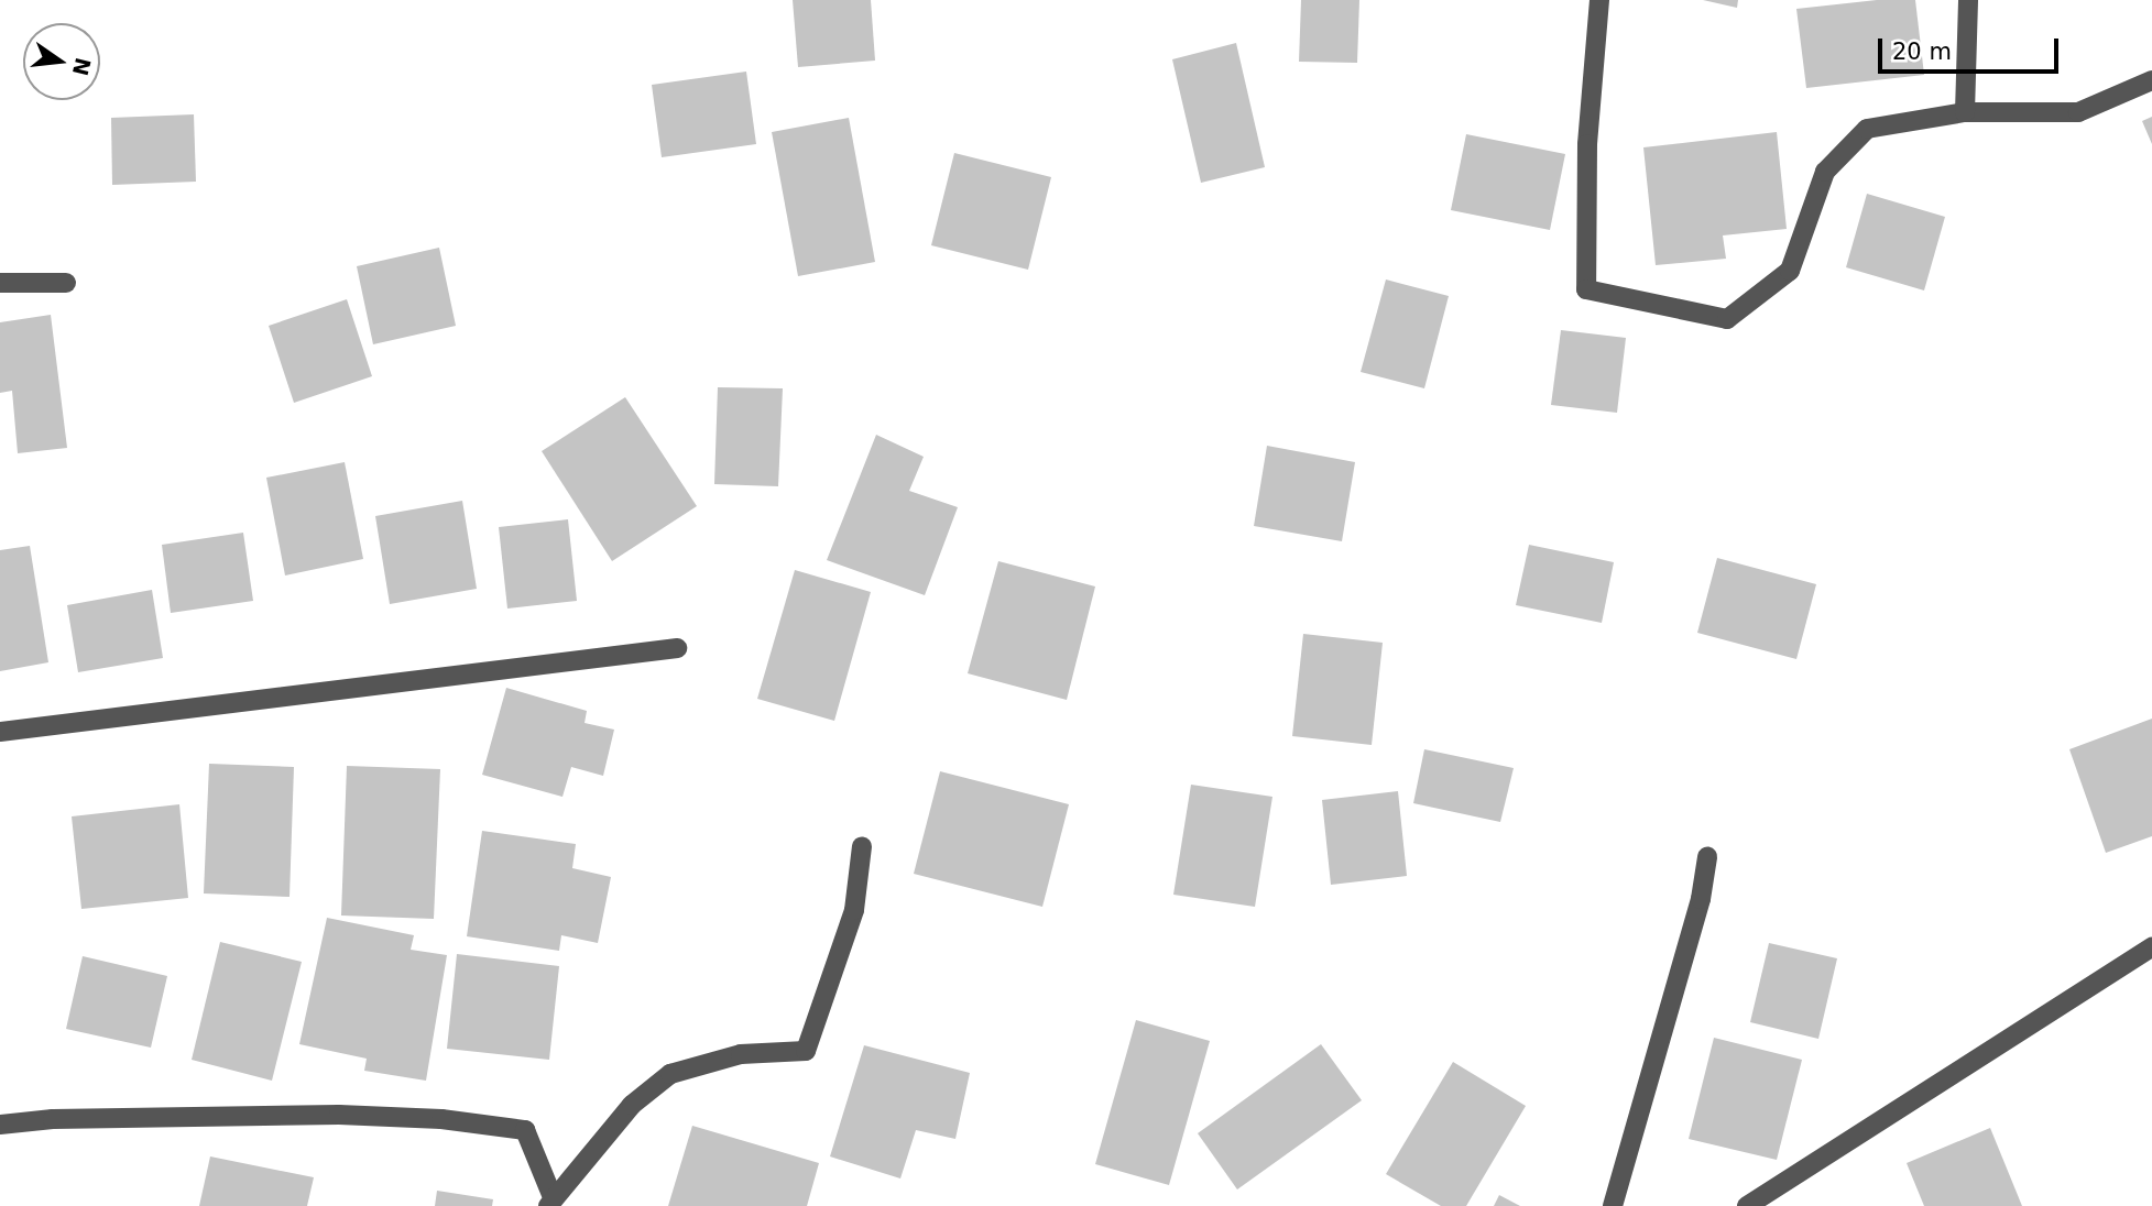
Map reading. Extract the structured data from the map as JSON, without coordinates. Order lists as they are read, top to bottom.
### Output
{
  "scale_bar": "20 m",
  "north": "right"
}
